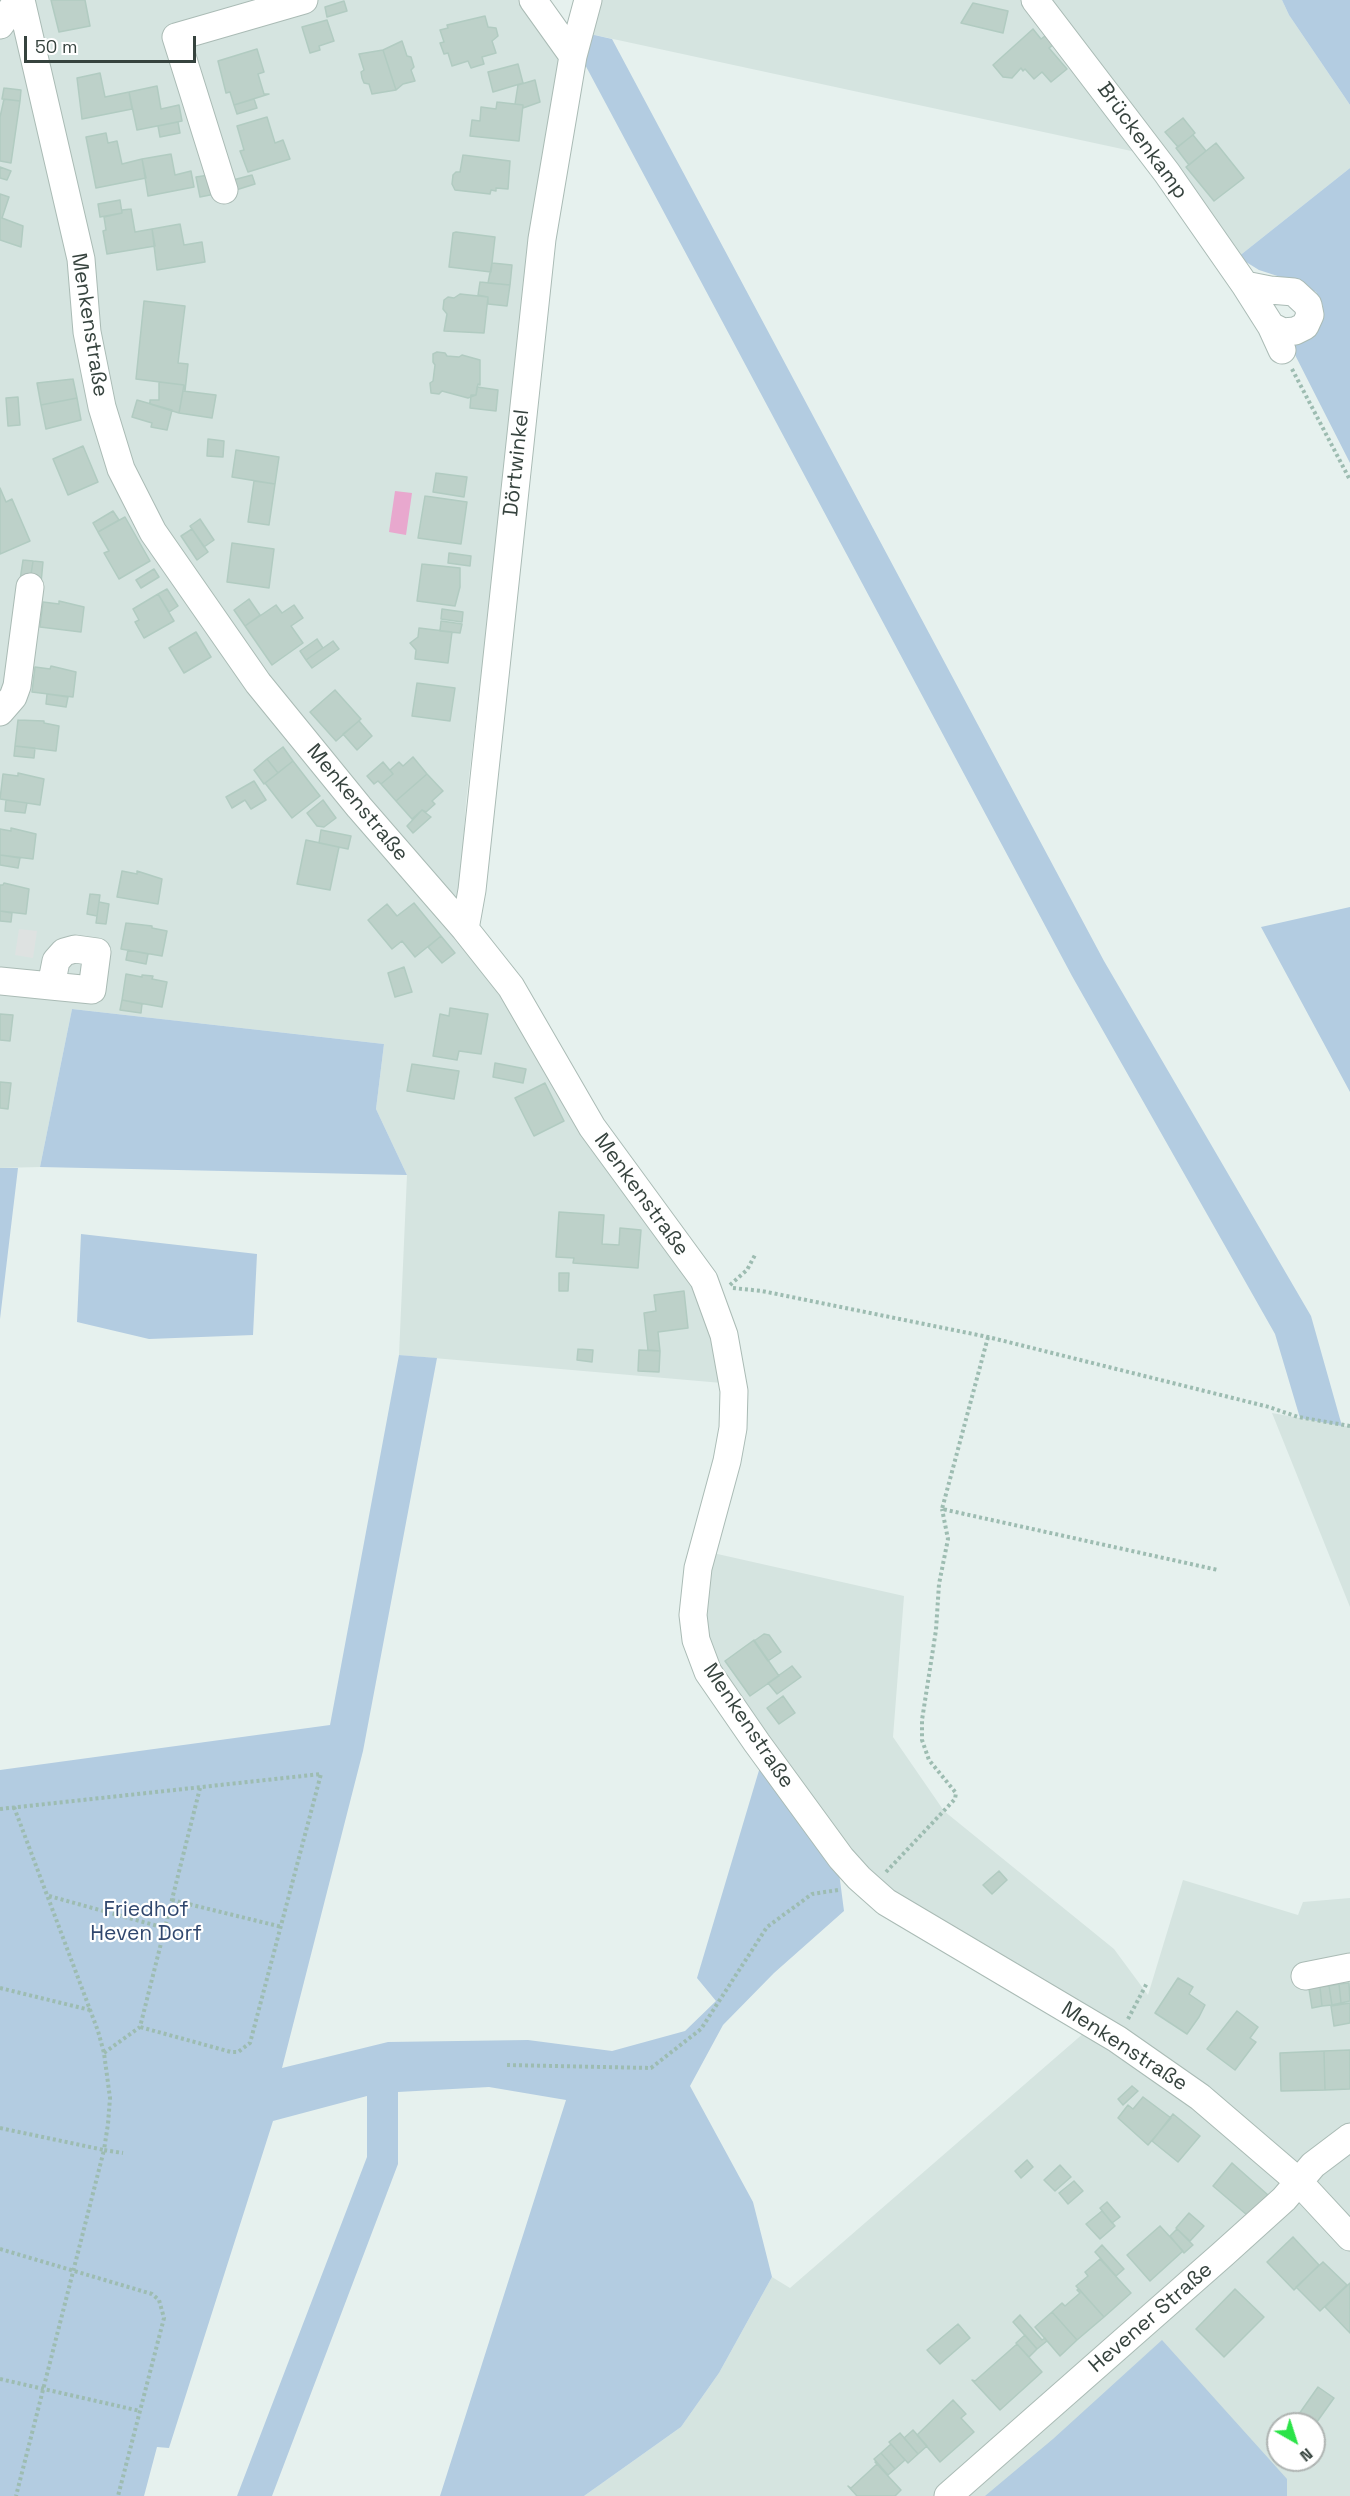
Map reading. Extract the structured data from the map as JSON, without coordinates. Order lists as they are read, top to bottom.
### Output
{
  "streets": {
    "street": [
      "Brückenkamp",
      "Menkenstraße",
      "Dörtwinkel",
      "Hevener Straße"
    ]
  },
  "crossings": [
    ["Menkenstraße", "Dörtwinkel"],
    ["Menkenstraße", "Hevener Straße"]
  ],
  "parks": ["Friedhof Heven Dorf"],
  "scale_bar": "50 m",
  "north": "bottom right"
}
